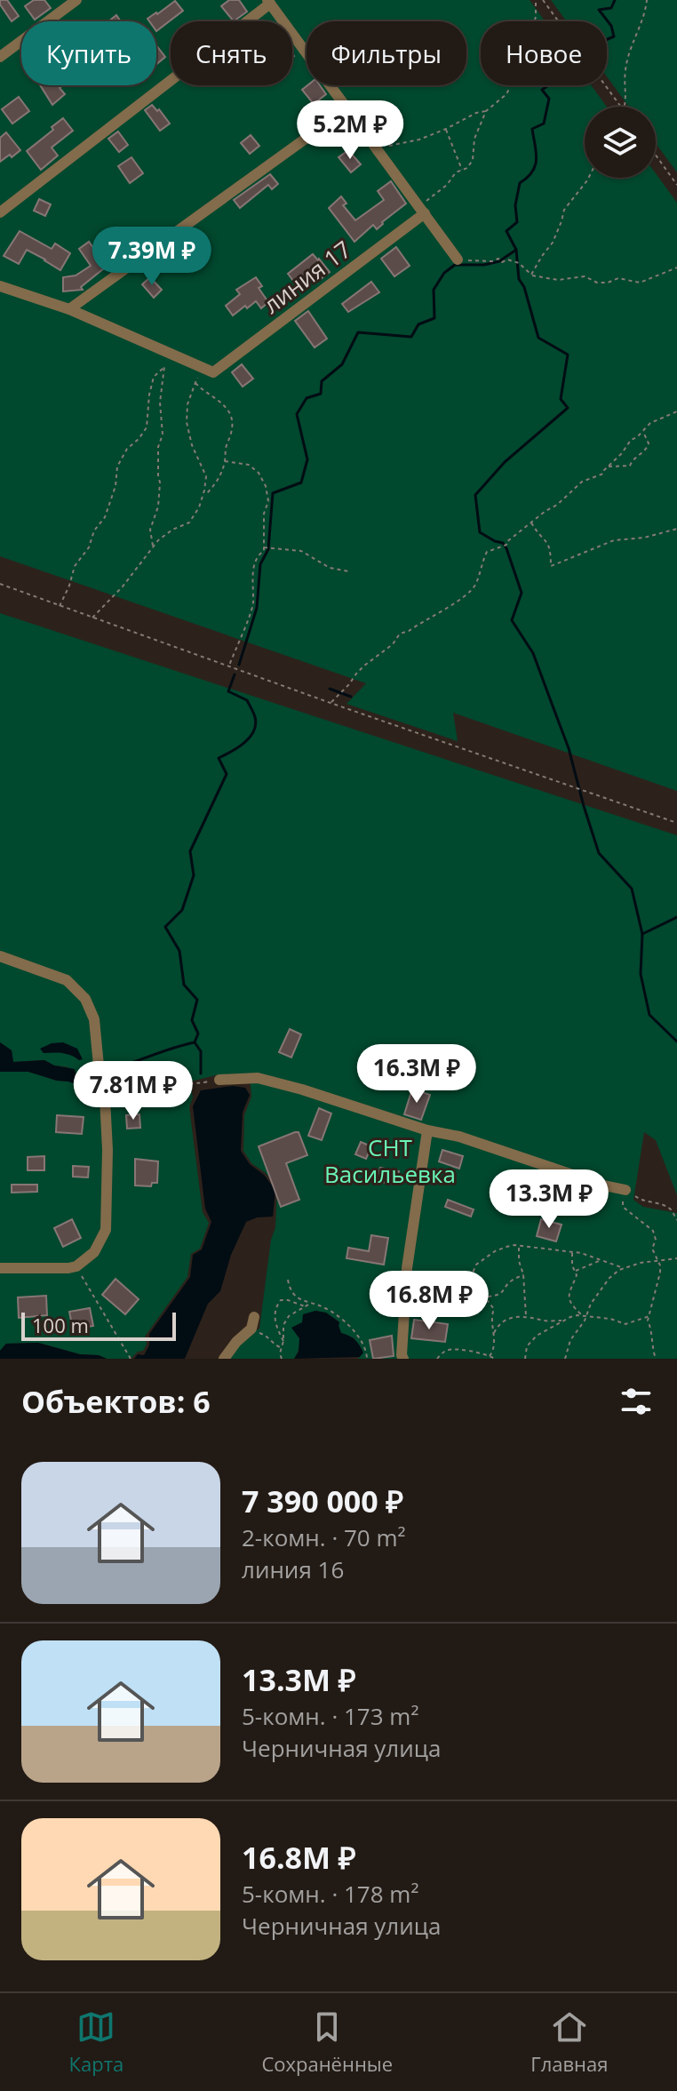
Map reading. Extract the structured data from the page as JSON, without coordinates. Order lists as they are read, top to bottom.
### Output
{
  "streets": {
    "street": ["линия 17"]
  },
  "parks": ["СНТ Васильевка"],
  "scale_bar": "100 m",
  "page": {
    "chip": [
      "Купить",
      "Снять",
      "Фильтры",
      "Новое"
    ],
    "price": [
      "5.2M ₽",
      "7.39M ₽",
      "16.3M ₽",
      "7.81M ₽",
      "13.3M ₽",
      "16.8M ₽"
    ],
    "scale": "100 m",
    "heading": "Объектов: 6",
    "list": [
      {
        "name": "7 390 000 ₽",
        "note": "2-комн. · 70 m² · линия 16"
      },
      {
        "name": "13.3M ₽",
        "note": "5-комн. · 173 m² · Черничная улица"
      },
      {
        "name": "16.8M ₽",
        "note": "5-комн. · 178 m² · Черничная улица"
      }
    ],
    "tabs": ["Карта", "Сохранённые", "Главная"]
  }
}
